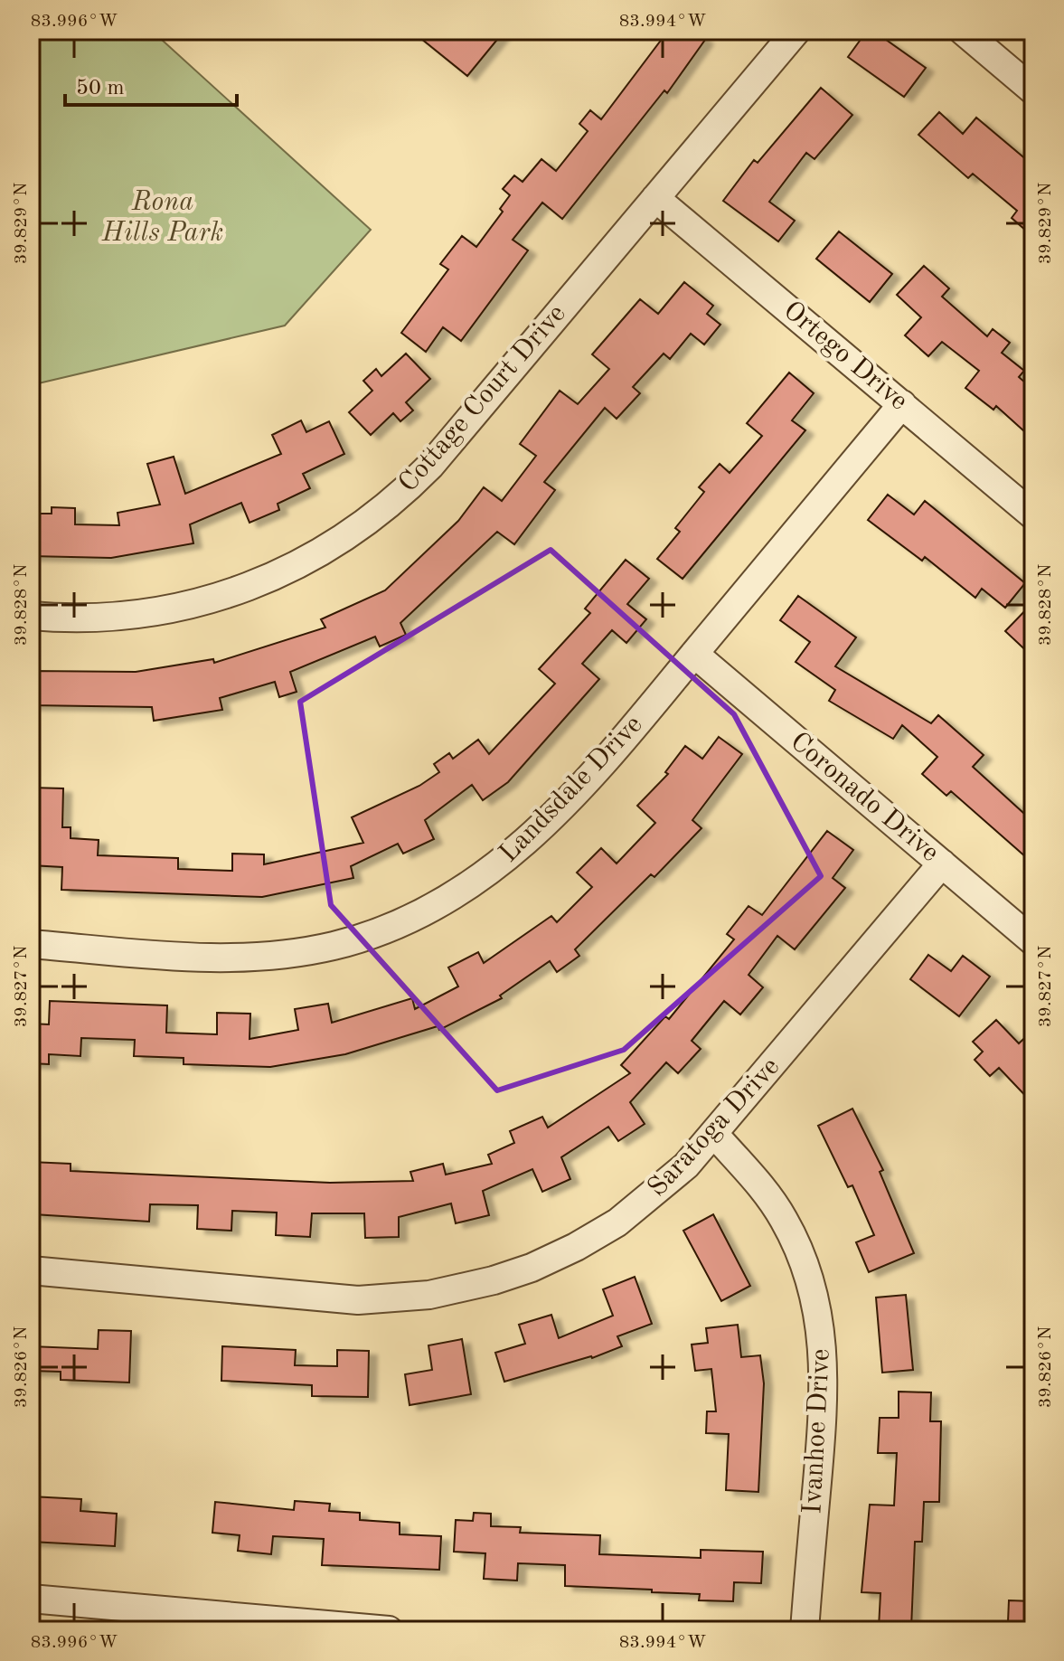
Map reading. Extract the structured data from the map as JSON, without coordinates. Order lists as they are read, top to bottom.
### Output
{
  "streets": {
    "street": [
      "Ortego Drive",
      "Cottage Court Drive",
      "Landsdale Drive",
      "Coronado Drive",
      "Saratoga Drive",
      "Ivanhoe Drive"
    ]
  },
  "crossings": [
    ["Ortego Drive", "Cottage Court Drive"],
    ["Ortego Drive", "Landsdale Drive"],
    ["Landsdale Drive", "Coronado Drive"],
    ["Coronado Drive", "Saratoga Drive"],
    ["Saratoga Drive", "Ivanhoe Drive"]
  ],
  "parks": ["Rona Hills Park"],
  "scale_bar": "50 m",
  "coordinates": [
    "83.996°W",
    "83.994°W",
    "39.829°N",
    "39.828°N",
    "39.827°N",
    "39.826°N"
  ]
}
